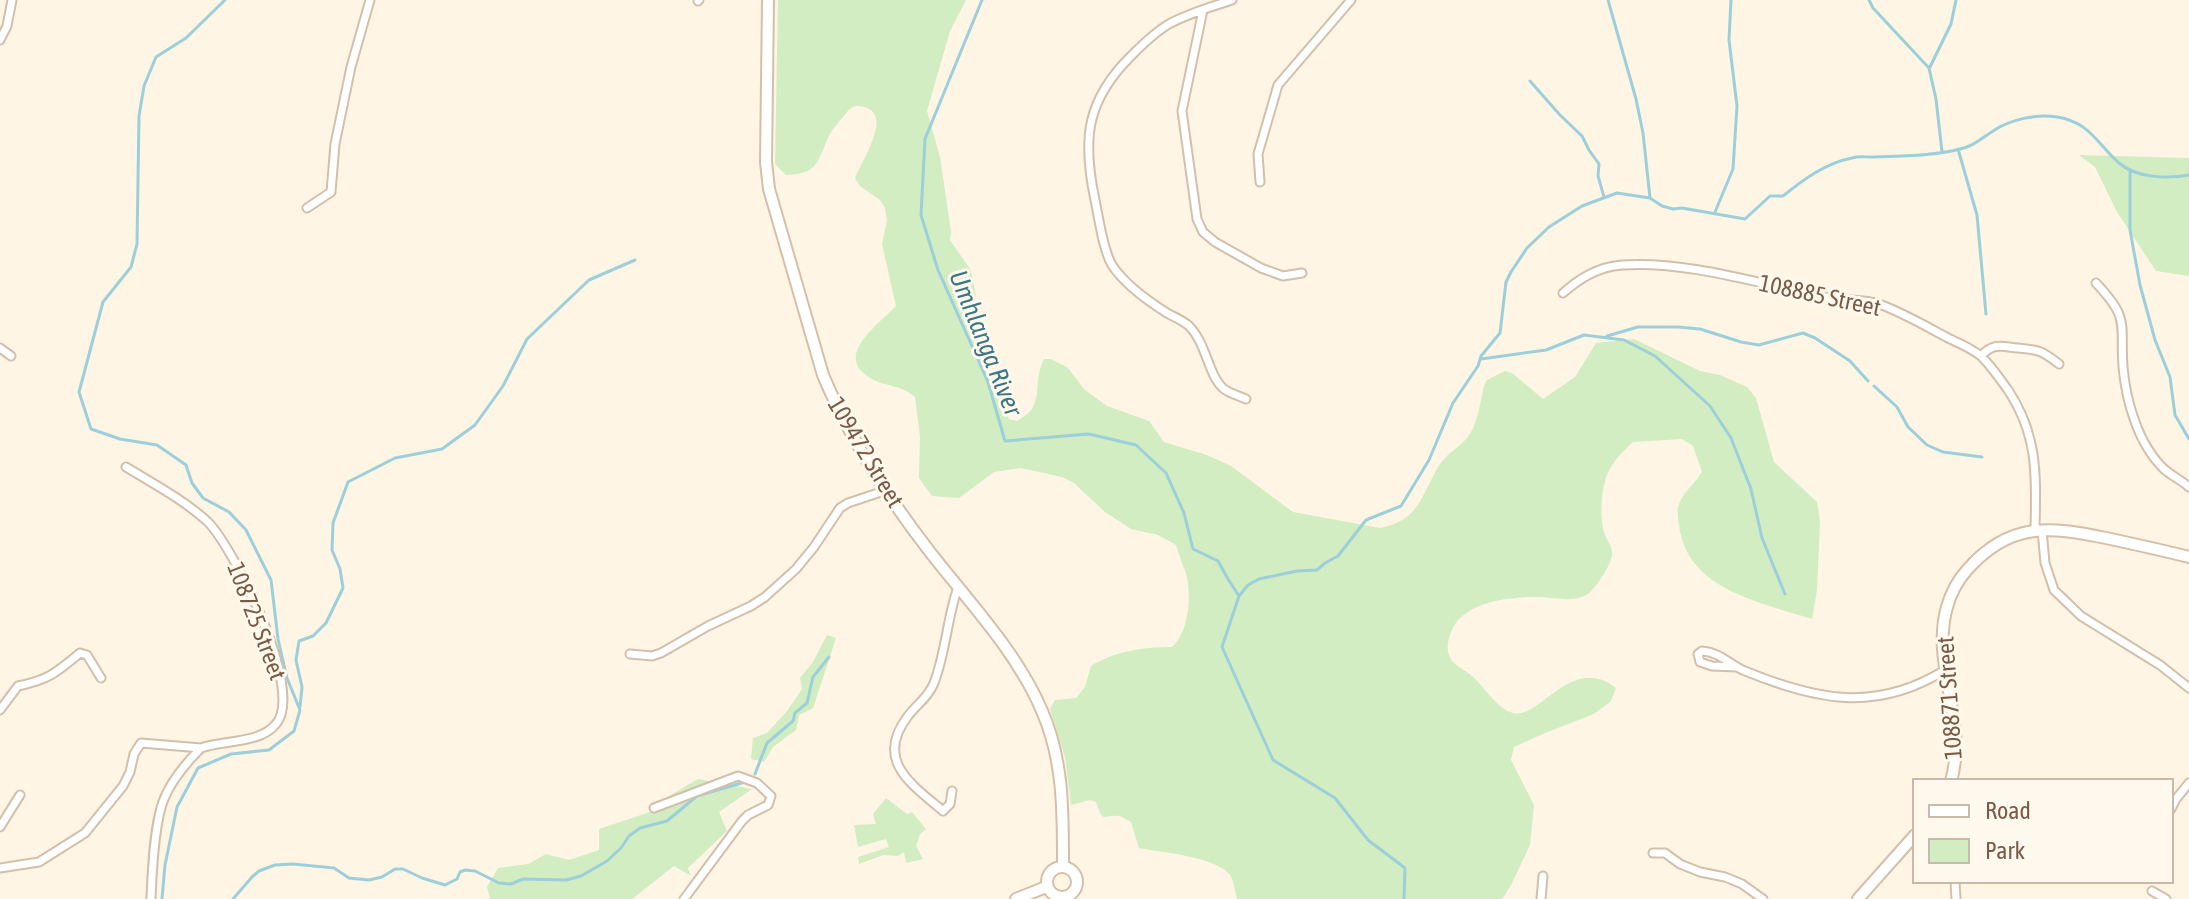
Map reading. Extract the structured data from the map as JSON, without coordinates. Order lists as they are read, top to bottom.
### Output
{
  "streets": {
    "street": [
      "108885 Street",
      "109472 Street",
      "108725 Street",
      "108871 Street"
    ]
  },
  "crossings": [
    ["108885 Street", "108871 Street"]
  ],
  "water": ["Umhlanga River"],
  "legend": ["Road", "Park"]
}
